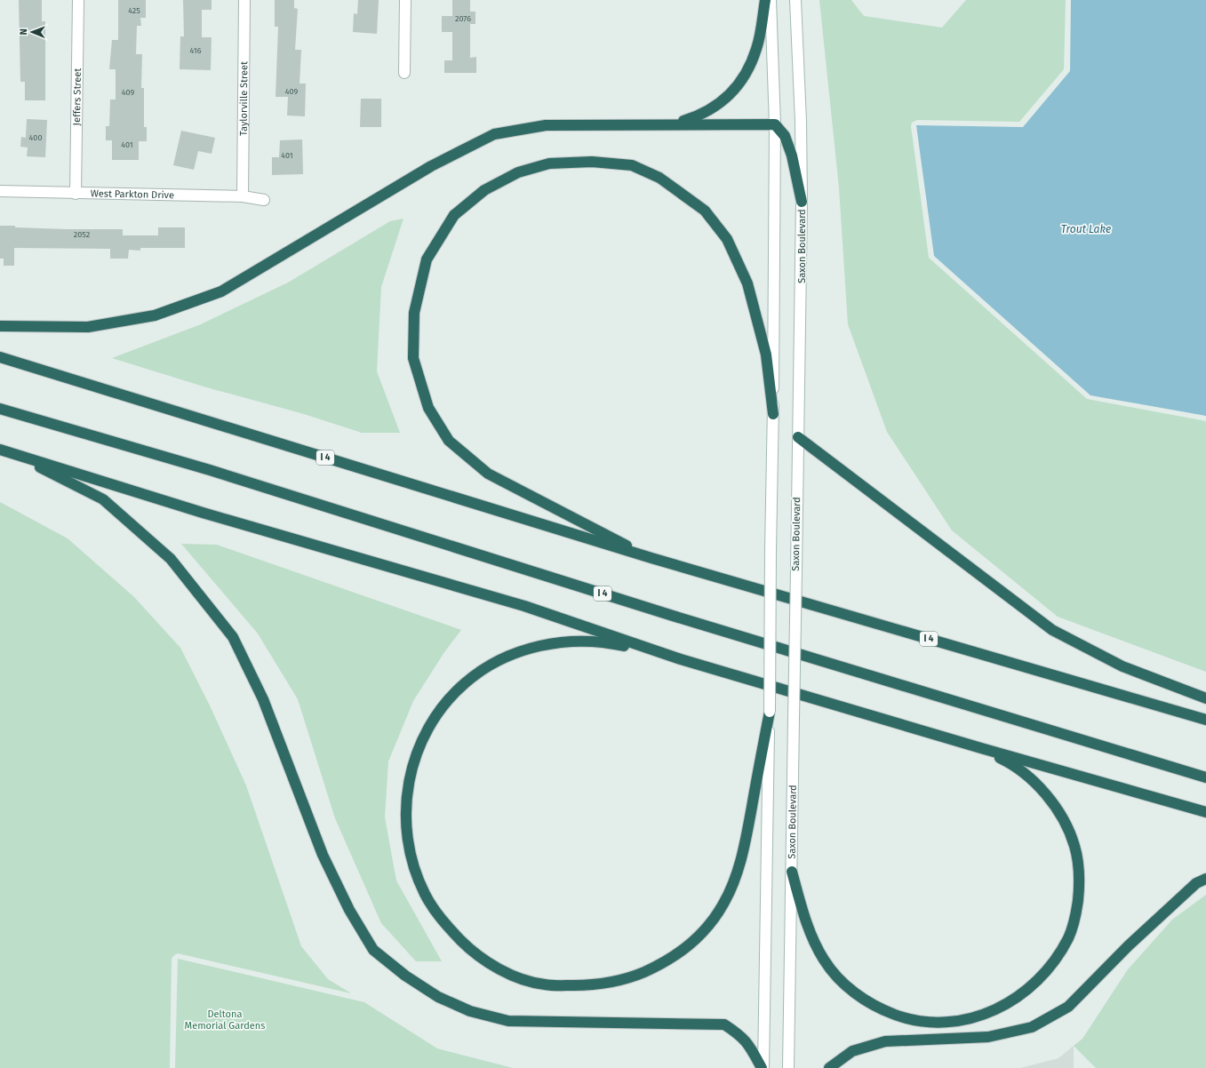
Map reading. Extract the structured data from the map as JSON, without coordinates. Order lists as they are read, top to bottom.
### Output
{
  "streets": {
    "highway": ["I 4"],
    "main road": [
      "Jeffers Street",
      "Taylorville Street",
      "West Parkton Drive",
      "Saxon Boulevard"
    ]
  },
  "crossings": [
    ["Jeffers Street", "West Parkton Drive"],
    ["Taylorville Street", "West Parkton Drive"]
  ],
  "water": ["Trout Lake"],
  "parks": ["Deltona Memorial Gardens"],
  "house_numbers": [
    "425",
    "2076",
    "416",
    "409",
    "409",
    "400",
    "401",
    "401",
    "2052"
  ],
  "north": "left"
}
